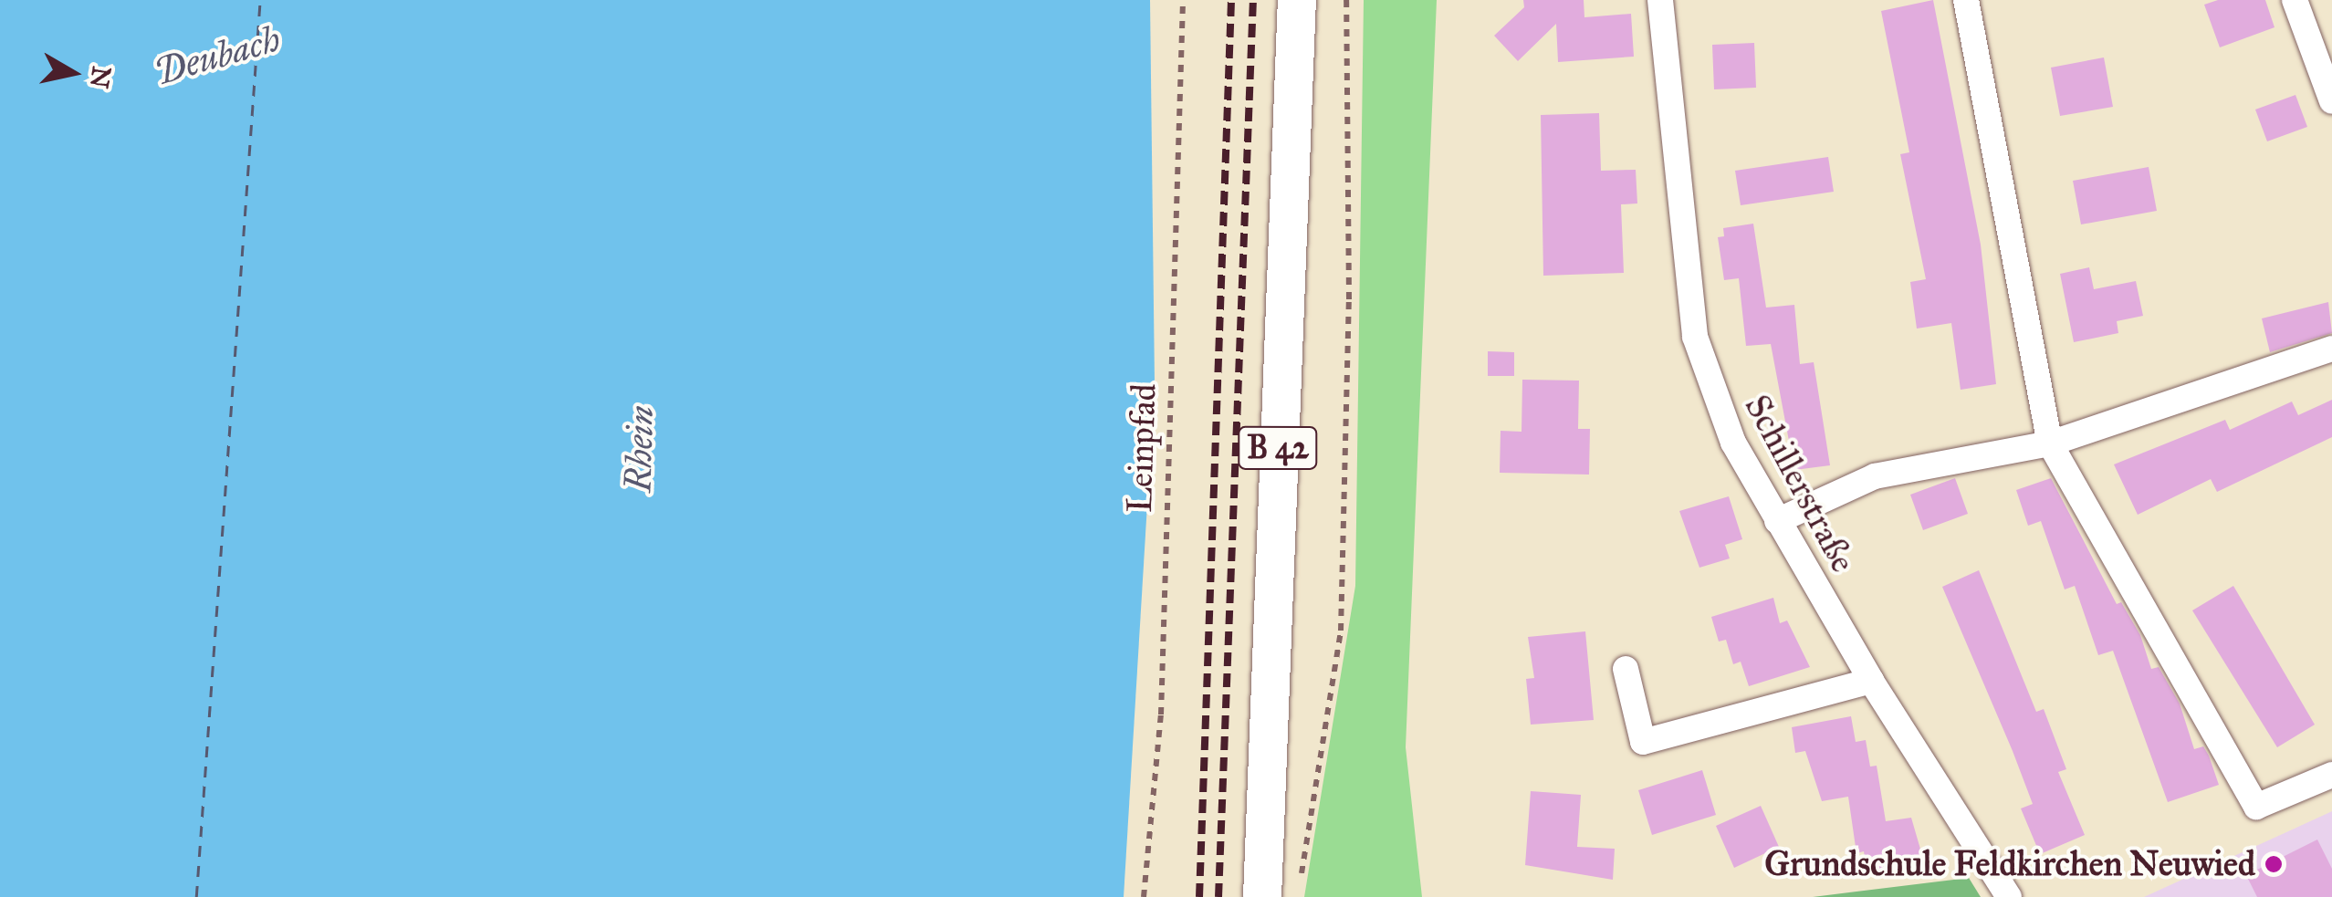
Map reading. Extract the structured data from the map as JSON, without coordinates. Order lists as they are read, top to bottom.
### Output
{
  "streets": {
    "main road": ["B 42"],
    "street": ["Schillerstraße"],
    "path": ["Leinpfad"]
  },
  "water": ["Deubach", "Rhein"],
  "places": ["Grundschule Feldkirchen Neuwied"],
  "north": "right"
}
